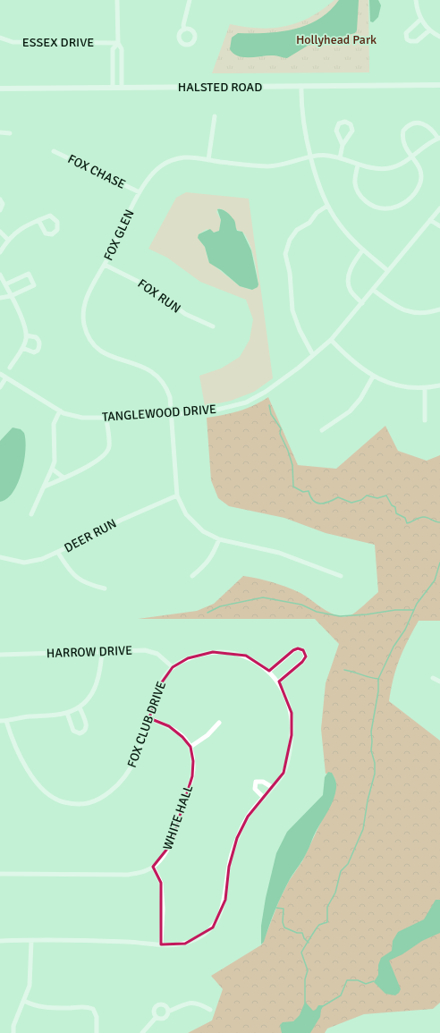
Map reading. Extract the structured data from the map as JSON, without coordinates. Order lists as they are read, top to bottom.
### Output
{
  "streets": {
    "street": [
      "ESSEX DRIVE",
      "HALSTED ROAD",
      "FOX CHASE",
      "FOX GLEN",
      "FOX RUN",
      "TANGLEWOOD DRIVE",
      "DEER RUN",
      "HARROW DRIVE",
      "FOX CLUB DRIVE",
      "WHITE HALL"
    ]
  },
  "crossings": [
    ["FOX CHASE", "FOX GLEN"],
    ["FOX GLEN", "FOX RUN"],
    ["FOX GLEN", "TANGLEWOOD DRIVE"],
    ["FOX GLEN", "DEER RUN"],
    ["HARROW DRIVE", "FOX CLUB DRIVE"]
  ],
  "parks": ["Hollyhead Park"]
}
